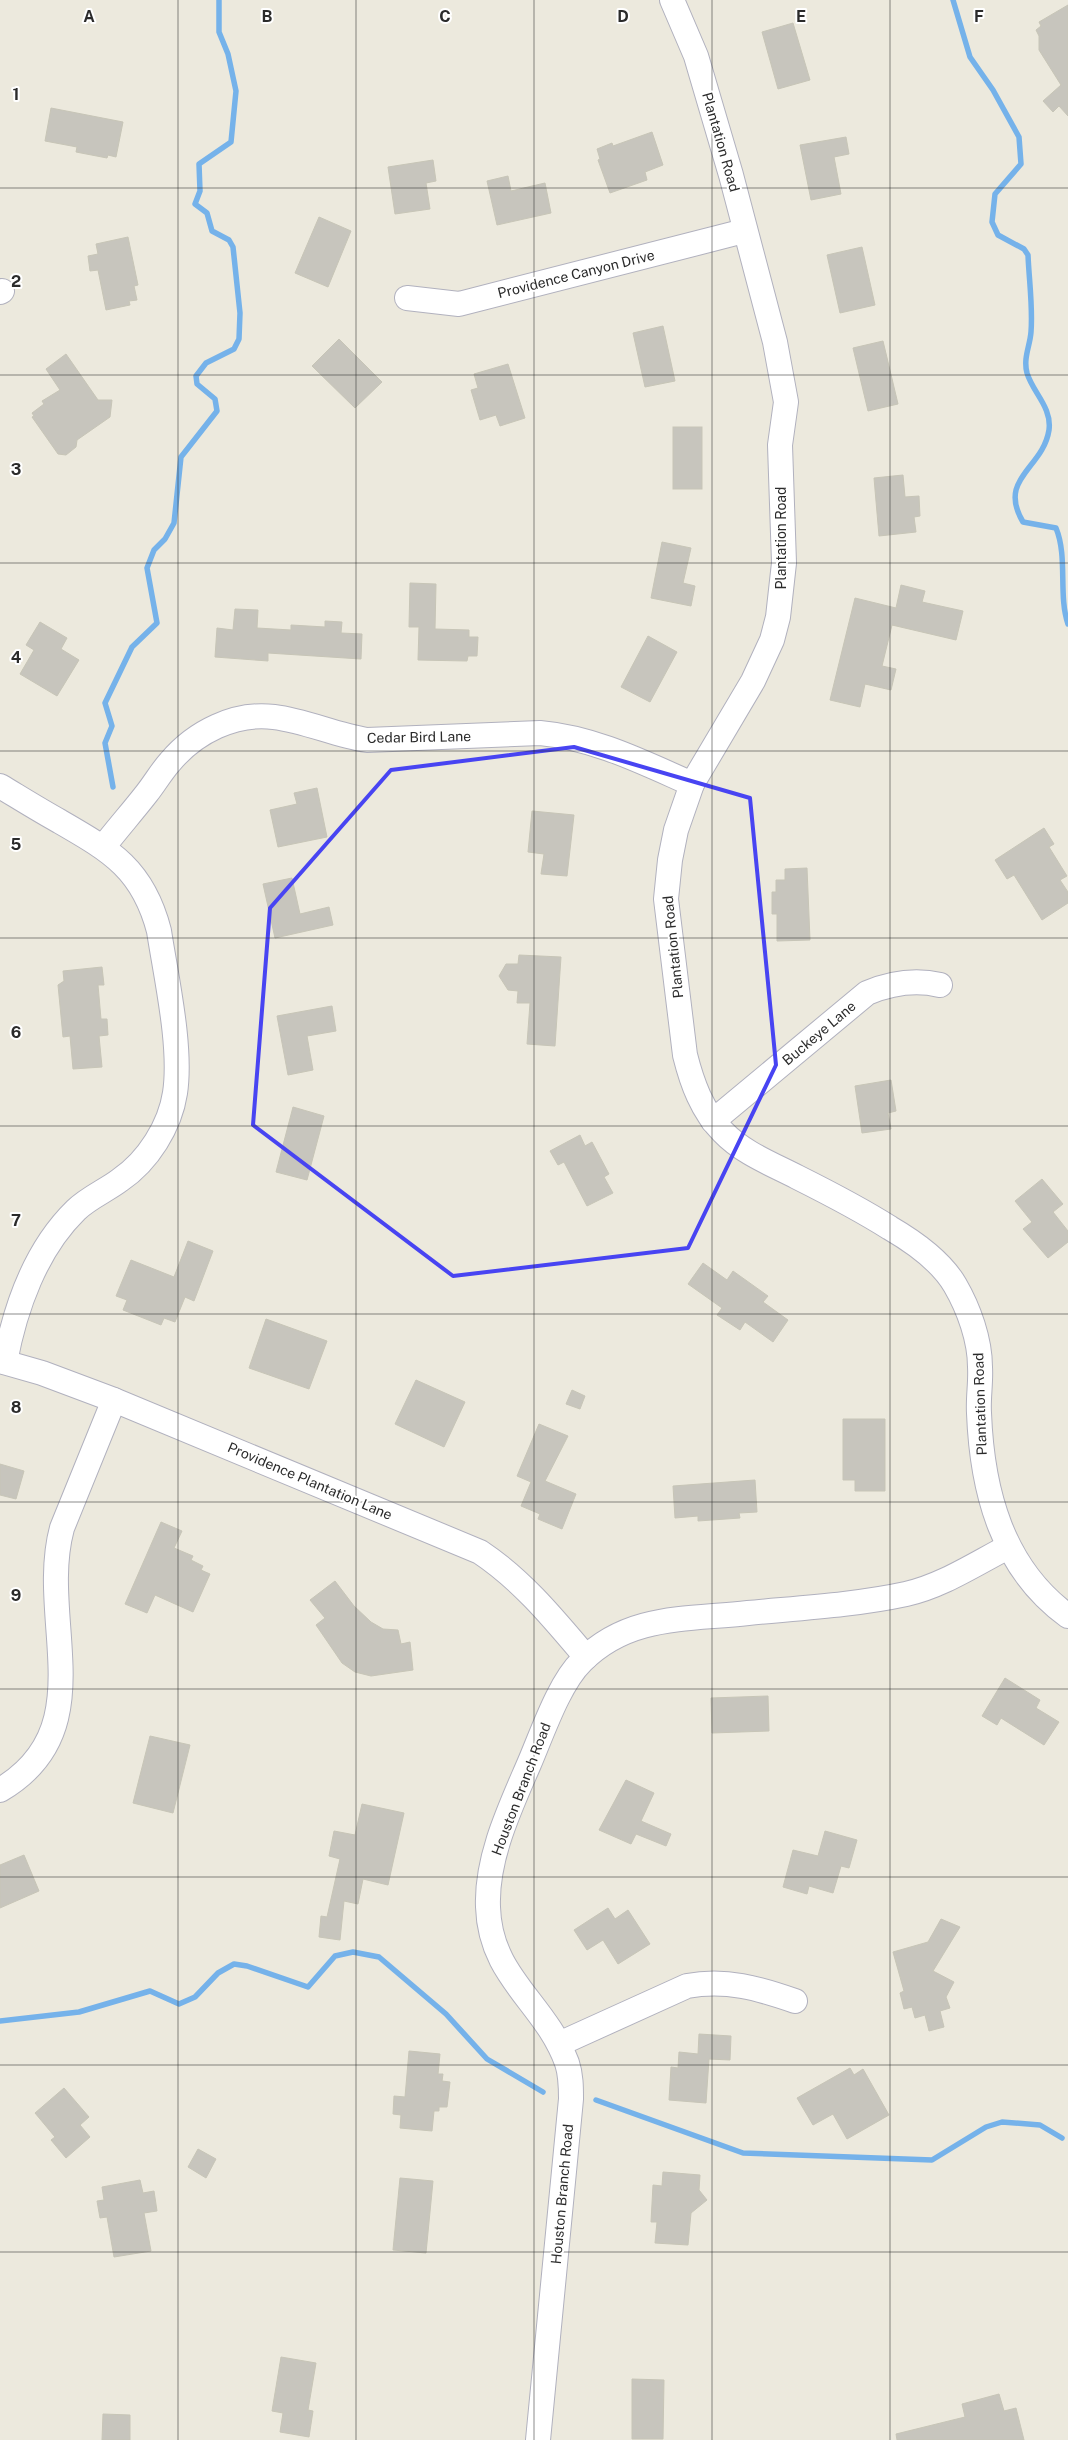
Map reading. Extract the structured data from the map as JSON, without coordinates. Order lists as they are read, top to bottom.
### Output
{
  "streets": {
    "street": [
      "Plantation Road",
      "Providence Canyon Drive",
      "Cedar Bird Lane",
      "Buckeye Lane",
      "Providence Plantation Lane",
      "Houston Branch Road"
    ]
  },
  "crossings": [
    ["Plantation Road", "Providence Canyon Drive"],
    ["Plantation Road", "Cedar Bird Lane"],
    ["Plantation Road", "Buckeye Lane"],
    ["Plantation Road", "Houston Branch Road"],
    ["Providence Plantation Lane", "Houston Branch Road"]
  ],
  "grid": {
    "columns": [
      "A",
      "B",
      "C",
      "D",
      "E",
      "F"
    ],
    "rows": [
      "1",
      "2",
      "3",
      "4",
      "5",
      "6",
      "7",
      "8",
      "9"
    ]
  }
}
